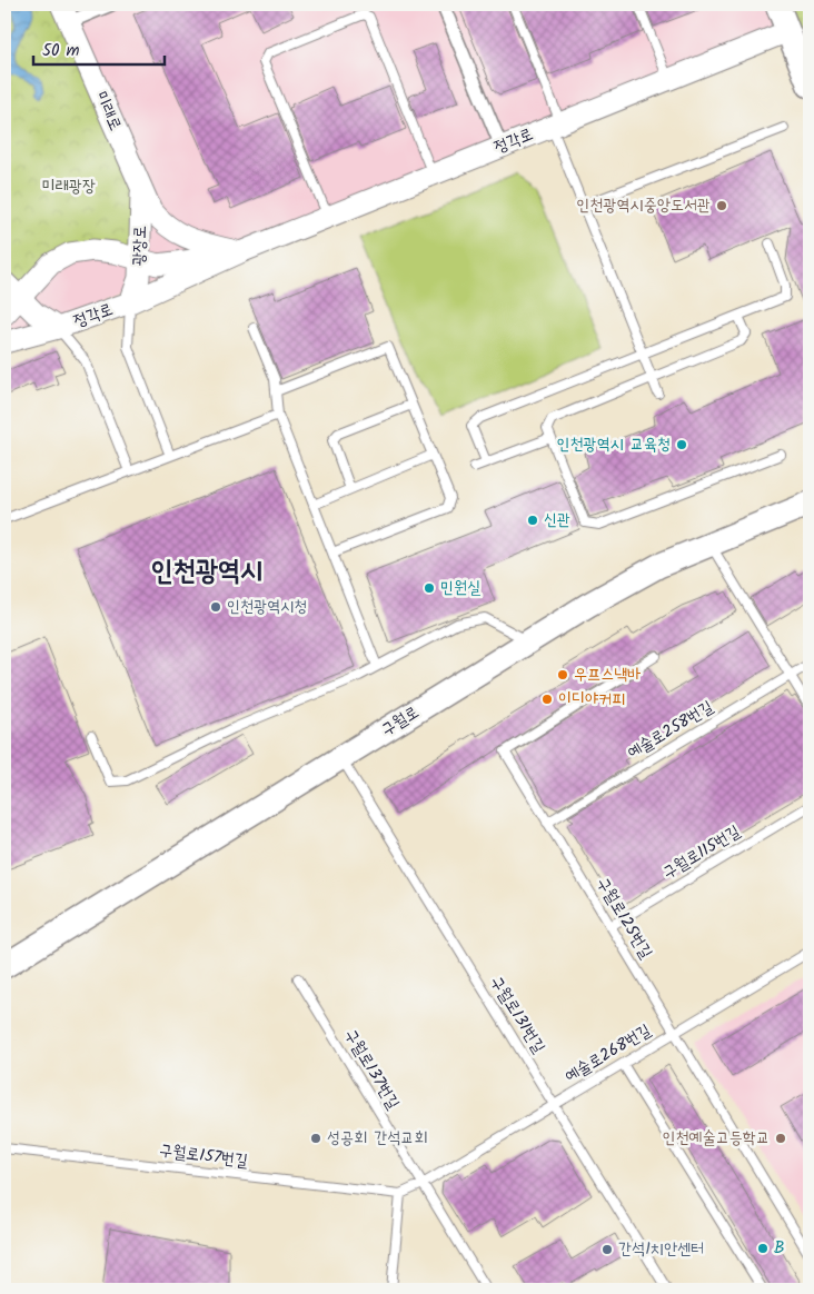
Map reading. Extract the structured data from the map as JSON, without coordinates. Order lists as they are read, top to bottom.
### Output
{
  "streets": {
    "main road": ["구월로"],
    "street": ["미래로", "정각로", "광장로"],
    "lane": [
      "예술로258번길",
      "구월로115번길",
      "구월로125번길",
      "구월로131번길",
      "예술로268번길",
      "구월로137번길",
      "구월로157번길"
    ]
  },
  "crossings": [
    ["미래로", "정각로"],
    ["미래로", "광장로"],
    ["정각로", "광장로"],
    ["구월로", "구월로131번길"],
    ["예술로258번길", "구월로125번길"],
    ["구월로115번길", "구월로125번길"],
    ["구월로125번길", "예술로268번길"],
    ["구월로131번길", "예술로268번길"],
    ["예술로268번길", "구월로137번길"]
  ],
  "districts": ["인천광역시"],
  "parks": ["미래광장"],
  "places": [
    "인천광역시중앙도서관",
    "인천광역시 교육청",
    "신관",
    "민원실",
    "인천광역시청",
    "우프스낵바",
    "이디야커피",
    "성공회 간석교회",
    "인천예술고등학교",
    "B",
    "간석1치안센터"
  ],
  "scale_bar": "50 m"
}
